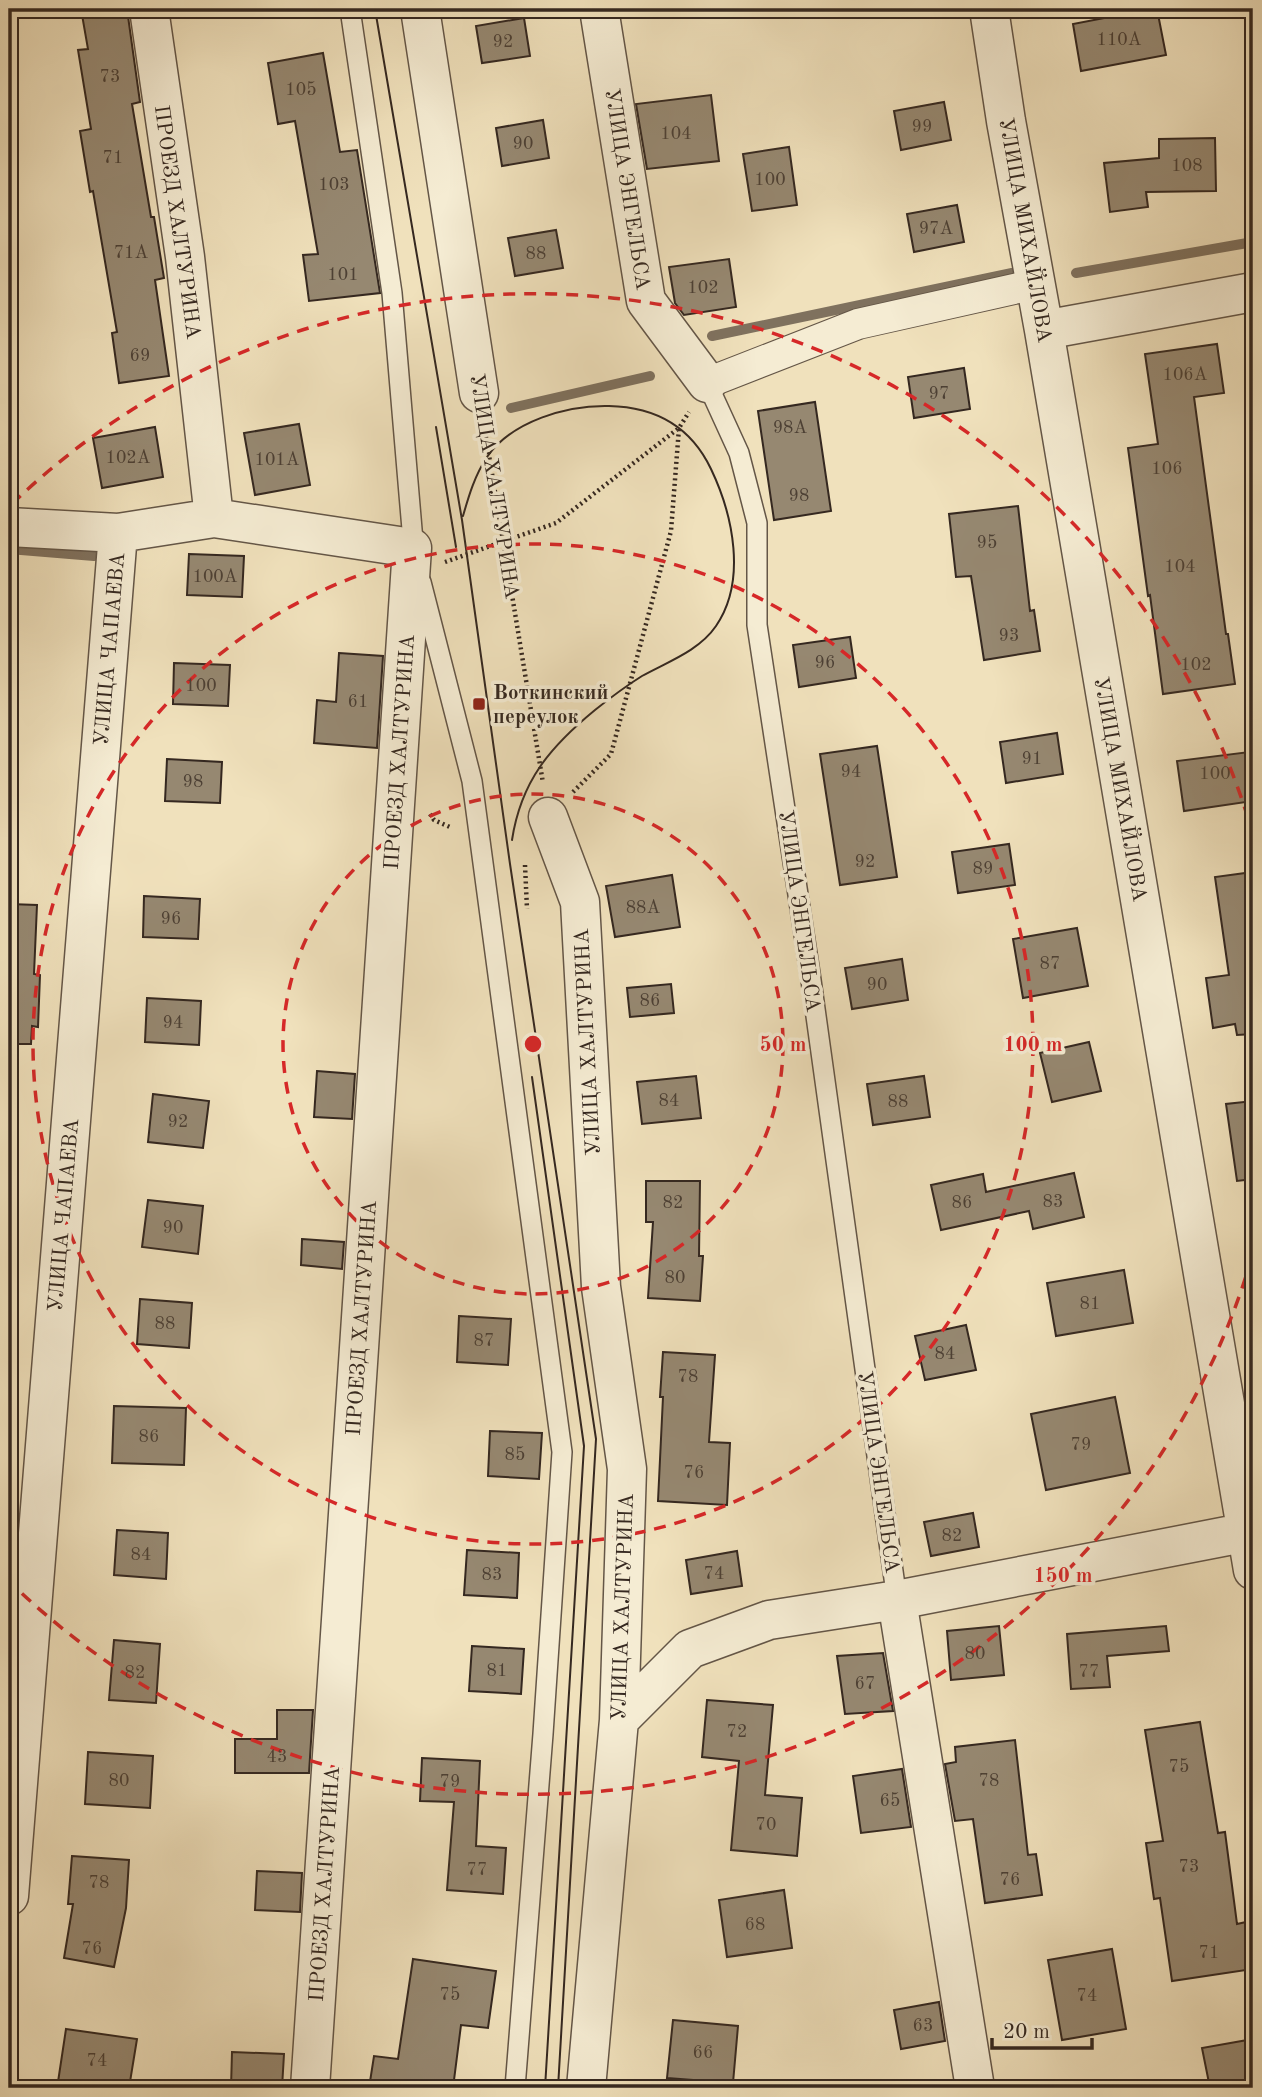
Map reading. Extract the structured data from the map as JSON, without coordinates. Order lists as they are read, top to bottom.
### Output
{
  "streets": {
    "street": [
      "УЛИЦА ЭНГЕЛЬСА",
      "ПРОЕЗД ХАЛТУРИНА",
      "УЛИЦА МИХАЙЛОВА",
      "УЛИЦА ХАЛТУРИНА",
      "УЛИЦА ЧАПАЕВА"
    ]
  },
  "places": {
    "transit": ["Воткинский переулок"]
  },
  "house_numbers": [
    "110А",
    "92",
    "73",
    "105",
    "99",
    "104",
    "90",
    "71",
    "108",
    "100",
    "103",
    "97А",
    "71А",
    "88",
    "101",
    "102",
    "69",
    "106А",
    "97",
    "98А",
    "102А",
    "101А",
    "106",
    "98",
    "95",
    "104",
    "100А",
    "93",
    "96",
    "102",
    "100",
    "61",
    "91",
    "94",
    "100",
    "98",
    "92",
    "89",
    "88А",
    "96",
    "87",
    "90",
    "86",
    "94",
    "84",
    "88",
    "92",
    "83",
    "82",
    "86",
    "90",
    "80",
    "81",
    "88",
    "87",
    "84",
    "78",
    "86",
    "79",
    "85",
    "76",
    "82",
    "84",
    "74",
    "83",
    "80",
    "81",
    "77",
    "82",
    "67",
    "72",
    "43",
    "75",
    "80",
    "78",
    "79",
    "65",
    "70",
    "73",
    "77",
    "76",
    "78",
    "68",
    "76",
    "71",
    "75",
    "74",
    "63",
    "66",
    "74"
  ],
  "scale_bar": "20 m",
  "rings": ["50 m", "100 m", "150 m"]
}
